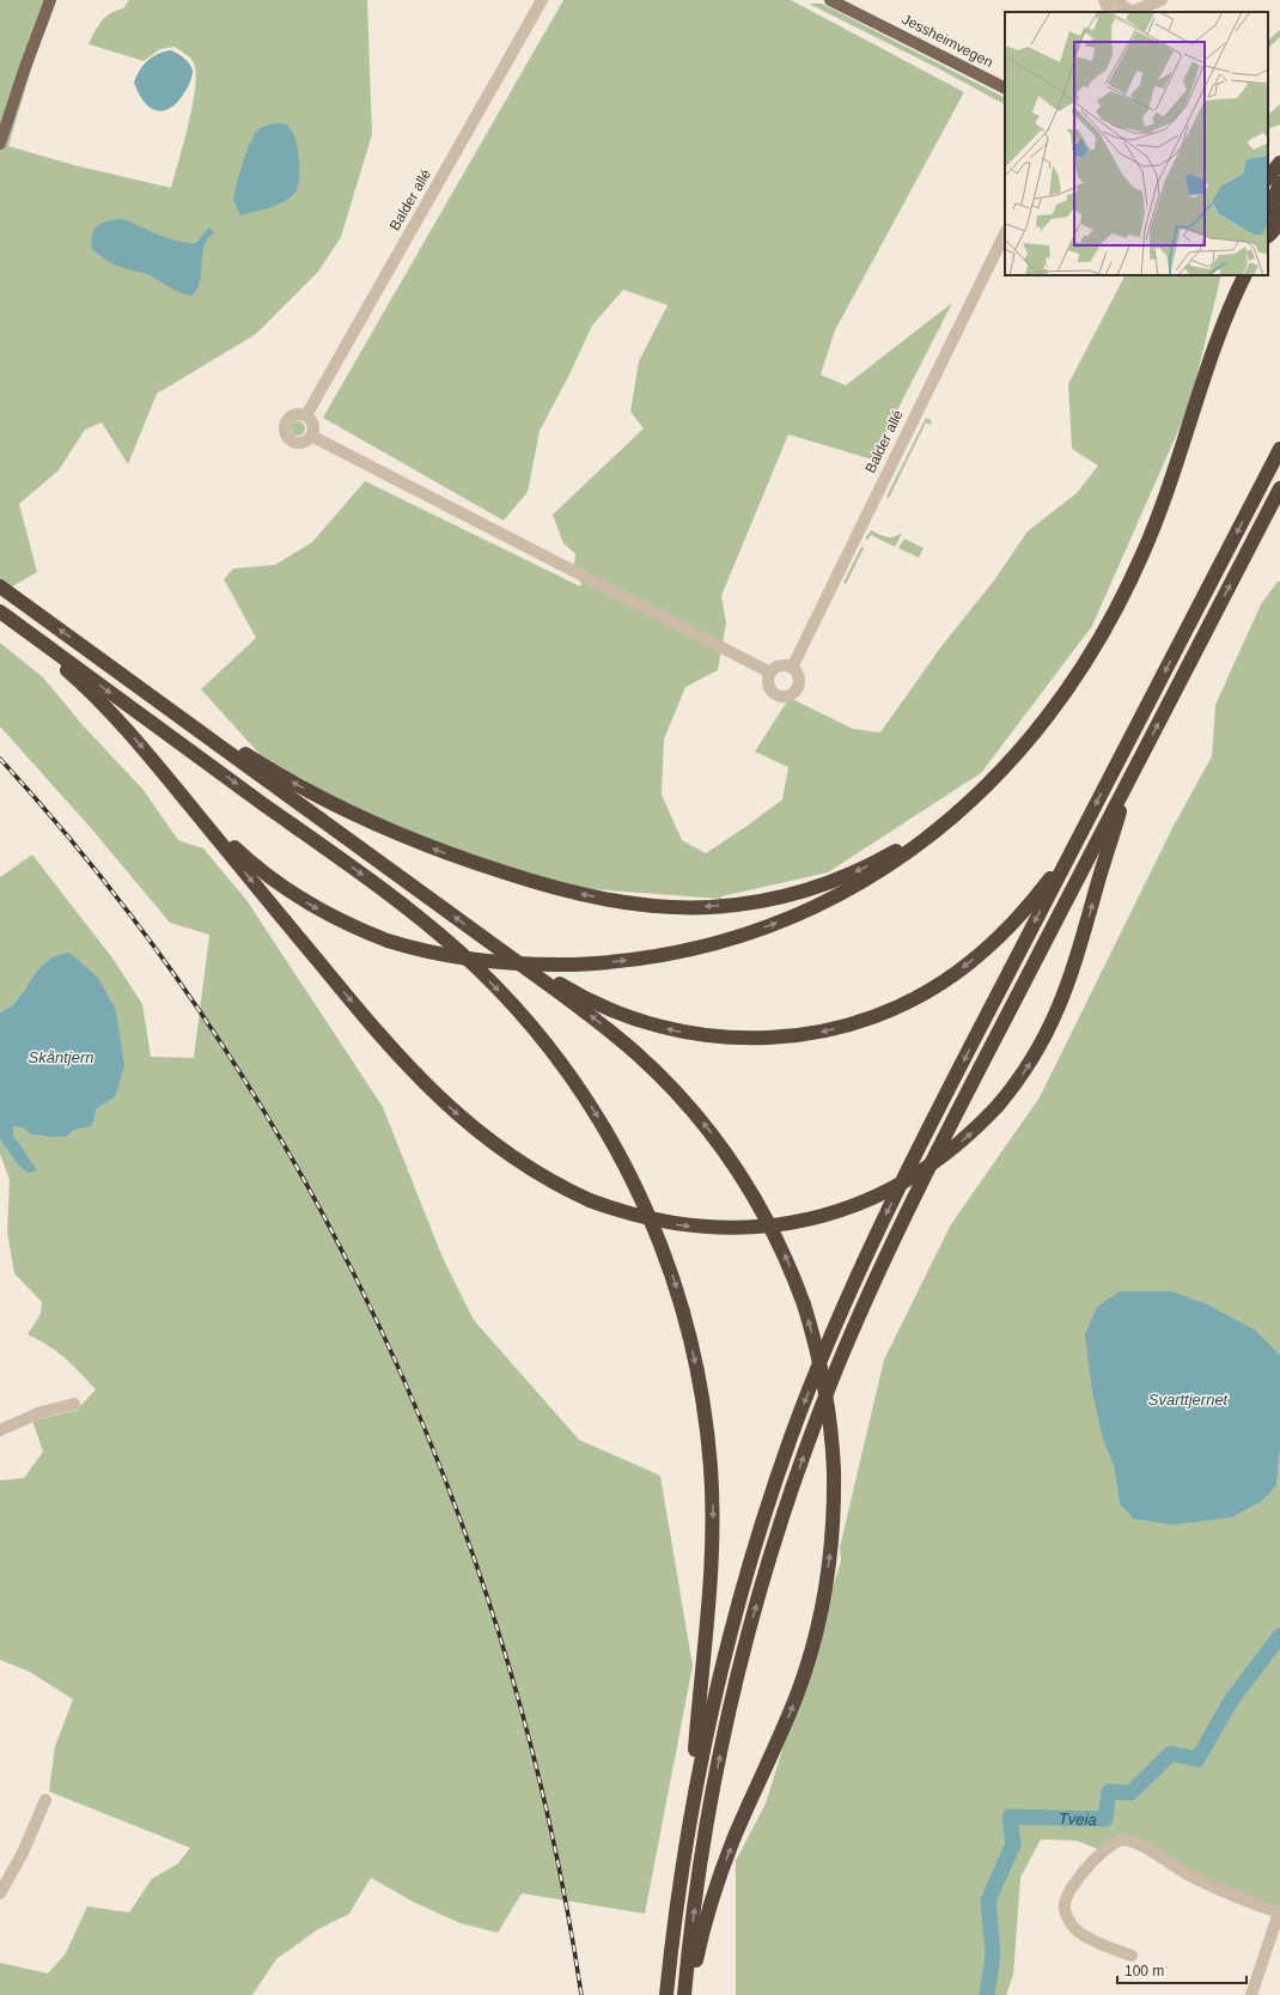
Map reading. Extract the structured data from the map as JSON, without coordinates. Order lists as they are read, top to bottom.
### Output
{
  "streets": {
    "main road": ["Jessheimvegen"],
    "street": ["Balder allé"]
  },
  "water": ["Skåntjern", "Svarttjernet", "Tveia"],
  "scale_bar": "100 m"
}
